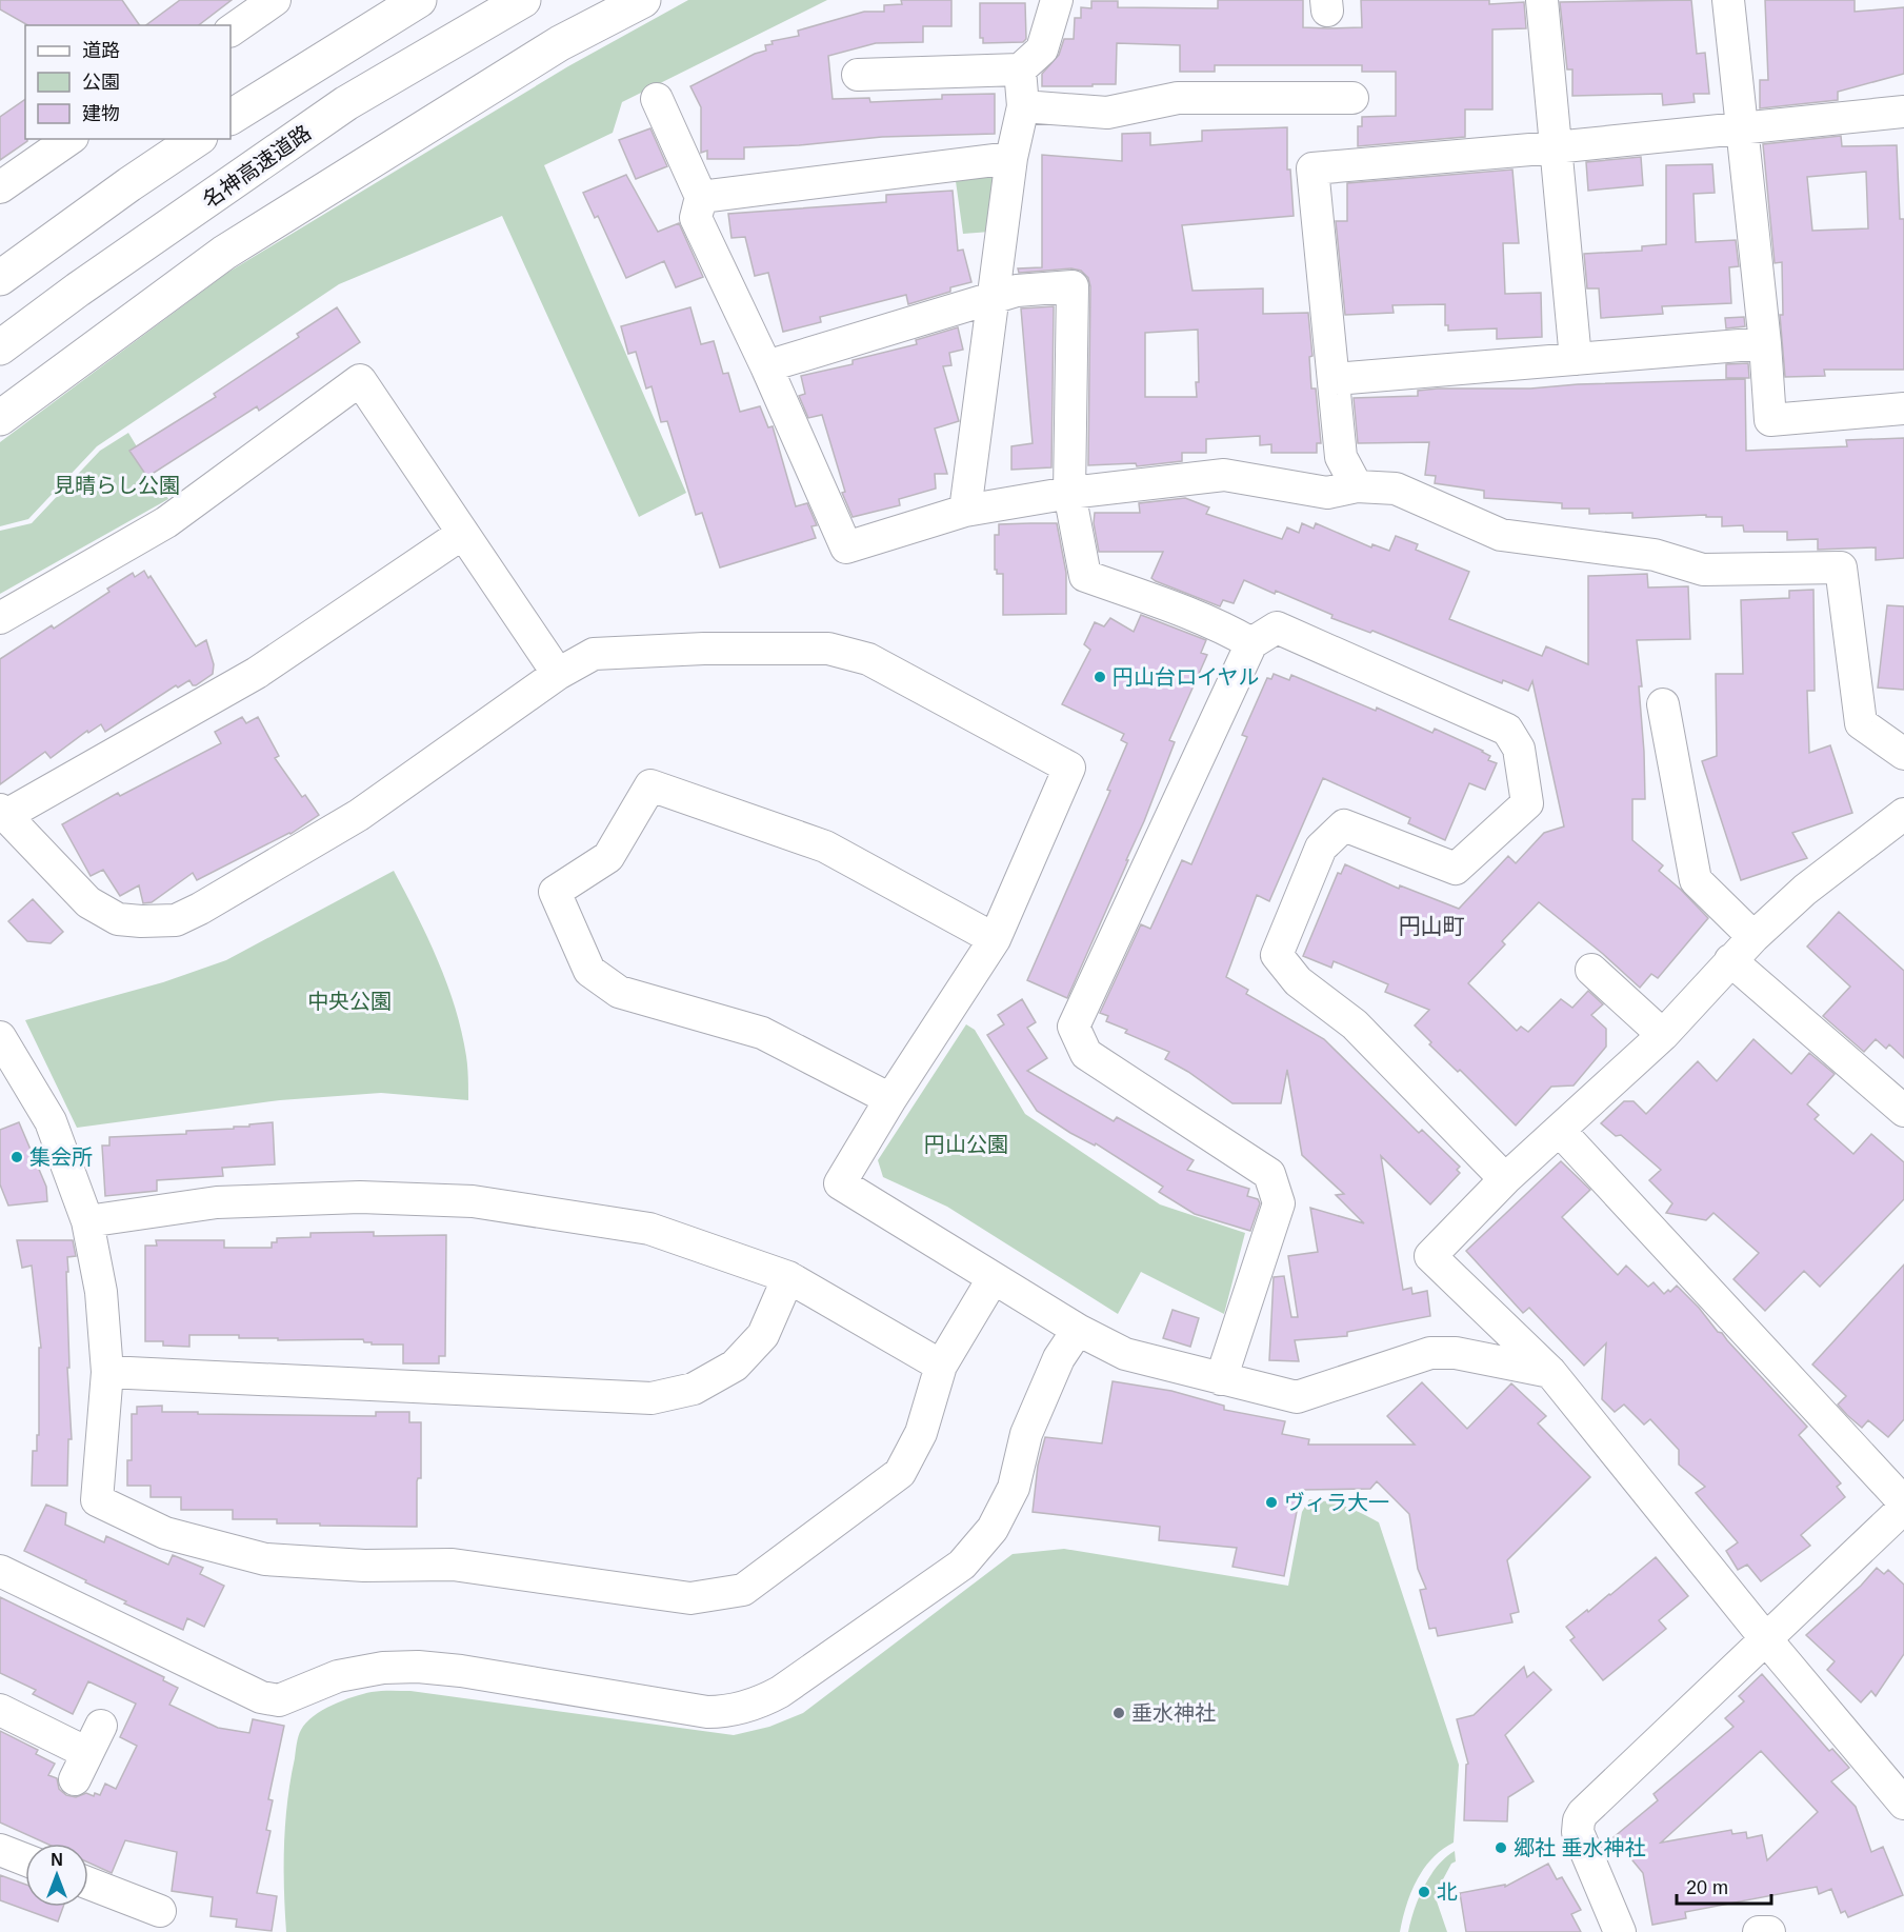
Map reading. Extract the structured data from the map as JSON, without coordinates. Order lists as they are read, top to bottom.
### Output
{
  "streets": {
    "main road": ["名神高速道路"]
  },
  "districts": ["円山町"],
  "parks": ["見晴らし公園", "中央公園", "円山公園"],
  "places": [
    "円山台ロイヤル",
    "集会所",
    "ヴィラ大一",
    "垂水神社",
    "郷社 垂水神社",
    "北"
  ],
  "legend": ["道路", "公園", "建物"],
  "scale_bar": "20 m",
  "north": "top"
}
